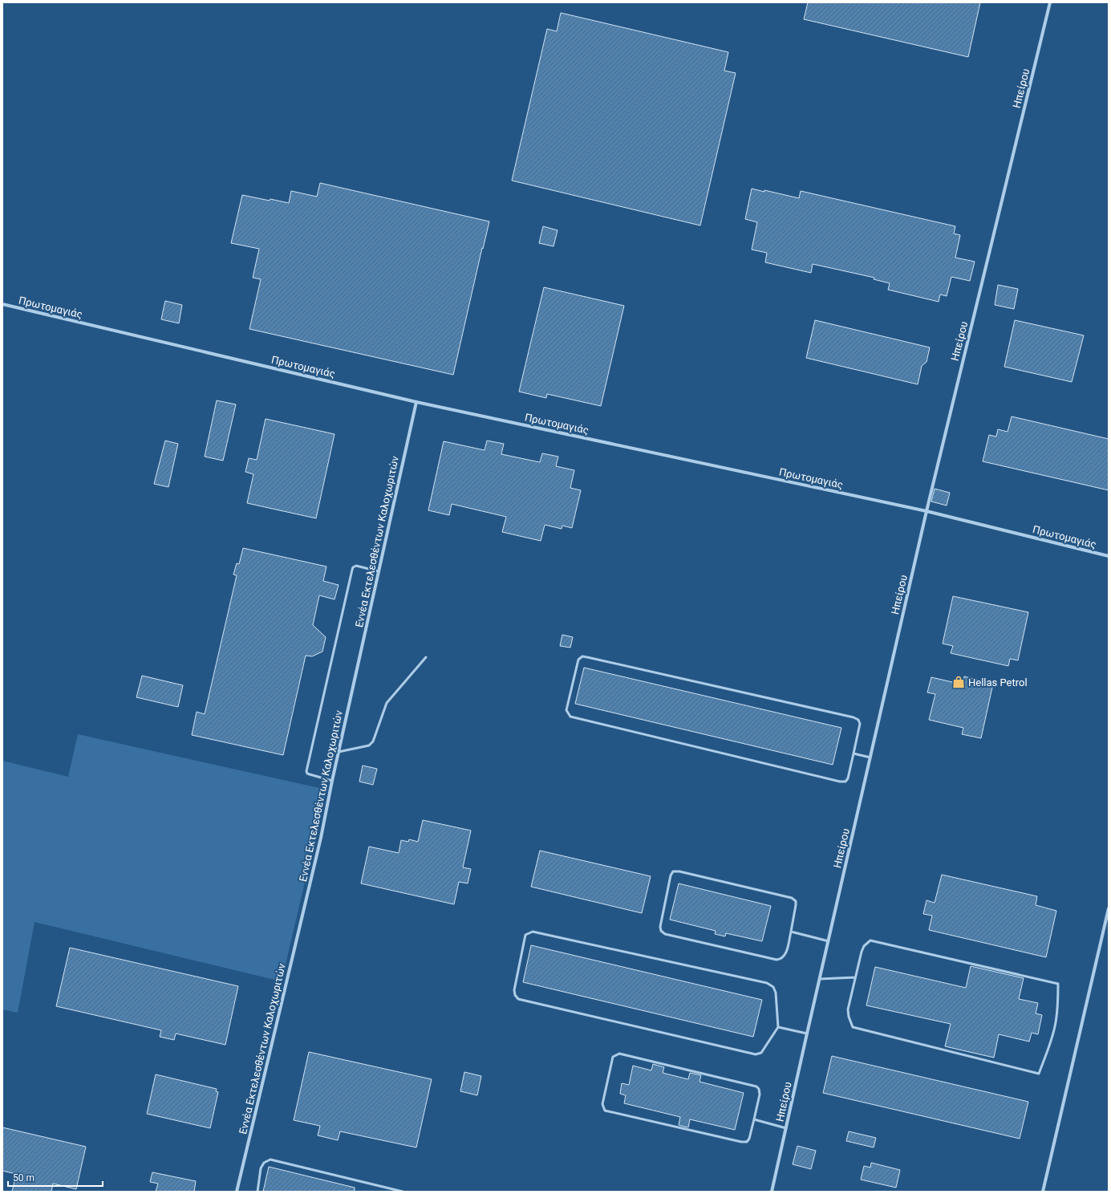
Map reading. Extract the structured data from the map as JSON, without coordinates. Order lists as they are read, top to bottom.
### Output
{
  "streets": {
    "street": ["Ηπείρου", "Πρωτομαγιάς", "Εννέα Εκτελεσθέντων Καλοχωριτών"]
  },
  "crossings": [
    ["Ηπείρου", "Πρωτομαγιάς"],
    ["Πρωτομαγιάς", "Εννέα Εκτελεσθέντων Καλοχωριτών"]
  ],
  "places": {
    "shop": ["Hellas Petrol"]
  },
  "scale_bar": "50 m"
}
